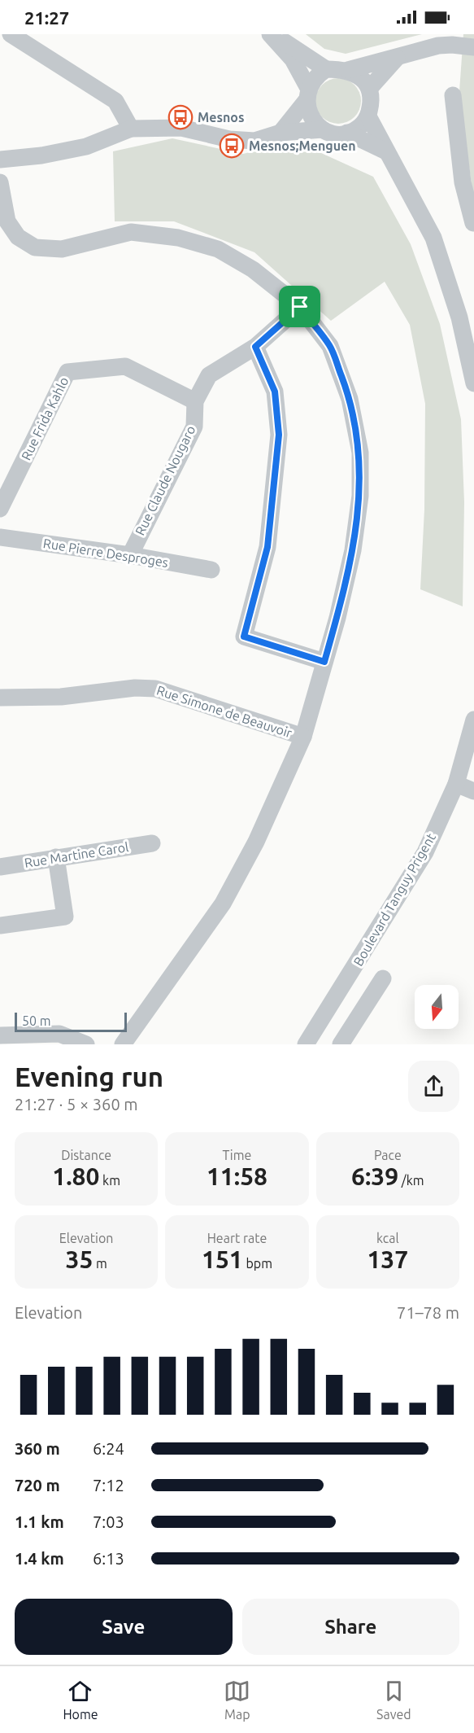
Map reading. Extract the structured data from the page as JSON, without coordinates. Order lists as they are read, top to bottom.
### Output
{
  "streets": {
    "street": [
      "Rue Frida Kahlo",
      "Rue Claude Nougaro",
      "Rue Pierre Desproges",
      "Rue Simone de Beauvoir",
      "Rue Martine Carol",
      "Boulevard Tanguy Prigent"
    ]
  },
  "crossings": [
    ["Rue Frida Kahlo", "Rue Claude Nougaro"],
    ["Rue Claude Nougaro", "Rue Pierre Desproges"]
  ],
  "places": {
    "bus stop": ["Mesnos", "Mesnos;Menguen"]
  },
  "scale_bar": "50 m",
  "north": "bottom",
  "page": {
    "status": "21:27",
    "scale": "50 m",
    "heading": ["Evening run", "21:27 · 5 × 360 m"],
    "stats": [
      ["Distance", "1.80 km"],
      ["Time", "11:58"],
      ["Pace", "6:39 /km"],
      ["Elevation", "35 m"],
      ["Heart rate", "151 bpm"],
      ["kcal", "137"]
    ],
    "chart": ["Elevation", "71–78 m"],
    "list": [
      {
        "name": "360 m",
        "note": "6:24"
      },
      {
        "name": "720 m",
        "note": "7:12"
      },
      {
        "name": "1.1 km",
        "note": "7:03"
      },
      {
        "name": "1.4 km",
        "note": "6:13"
      }
    ],
    "buttons": ["Save", "Share"],
    "tabs": ["Home", "Map", "Saved"]
  }
}
